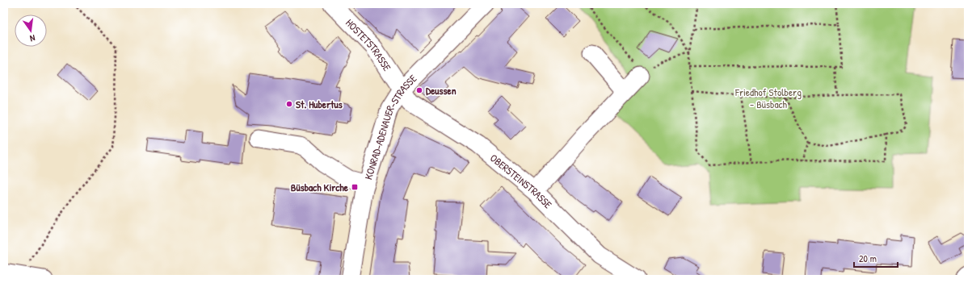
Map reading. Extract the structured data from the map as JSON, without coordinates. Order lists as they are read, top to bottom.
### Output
{
  "streets": {
    "street": ["HOSTETSTRASSE", "KONRAD-ADENAUER-STRASSE", "OBERSTEINSTRASSE"]
  },
  "crossings": [
    ["HOSTETSTRASSE", "KONRAD-ADENAUER-STRASSE"],
    ["HOSTETSTRASSE", "OBERSTEINSTRASSE"],
    ["KONRAD-ADENAUER-STRASSE", "OBERSTEINSTRASSE"]
  ],
  "parks": ["Friedhof Stolberg - Büsbach"],
  "places": {
    "other": ["Deussen", "St. Hubertus"],
    "transit": ["Büsbach Kirche"]
  },
  "scale_bar": "20 m",
  "north": "bottom"
}
